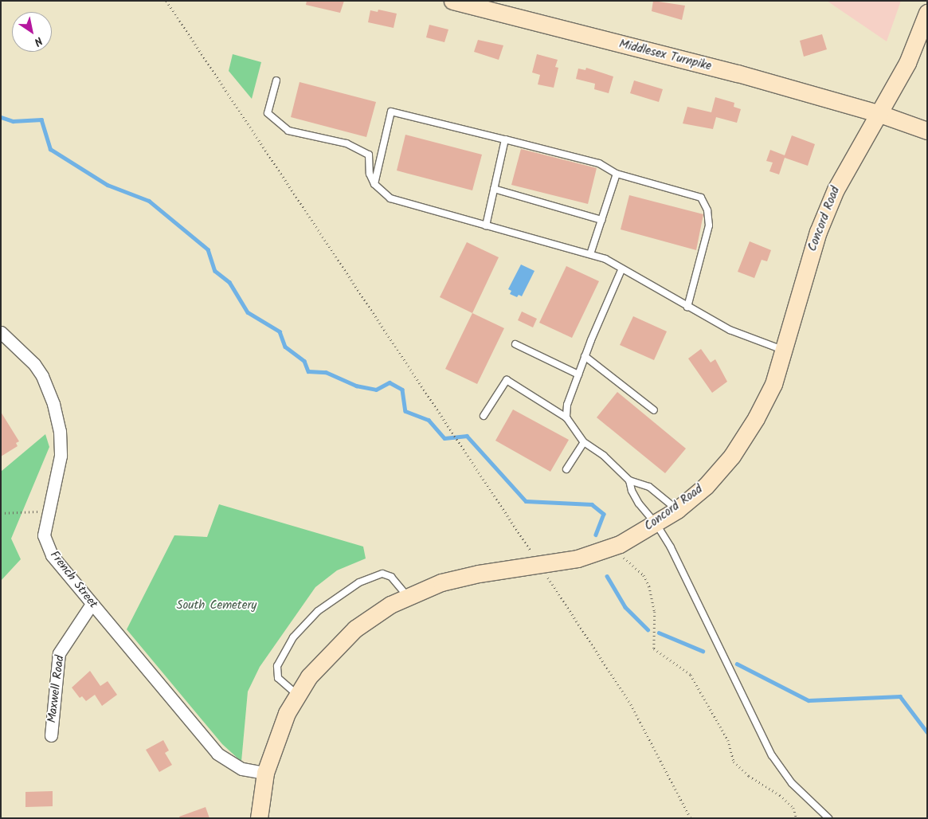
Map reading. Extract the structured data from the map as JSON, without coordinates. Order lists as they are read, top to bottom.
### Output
{
  "streets": {
    "main road": ["Middlesex Turnpike", "Concord Road"],
    "street": ["French Street", "Maxwell Road"]
  },
  "crossings": [
    ["Middlesex Turnpike", "Concord Road"],
    ["Concord Road", "French Street"],
    ["French Street", "Maxwell Road"]
  ],
  "parks": ["South Cemetery"],
  "north": "bottom right"
}
